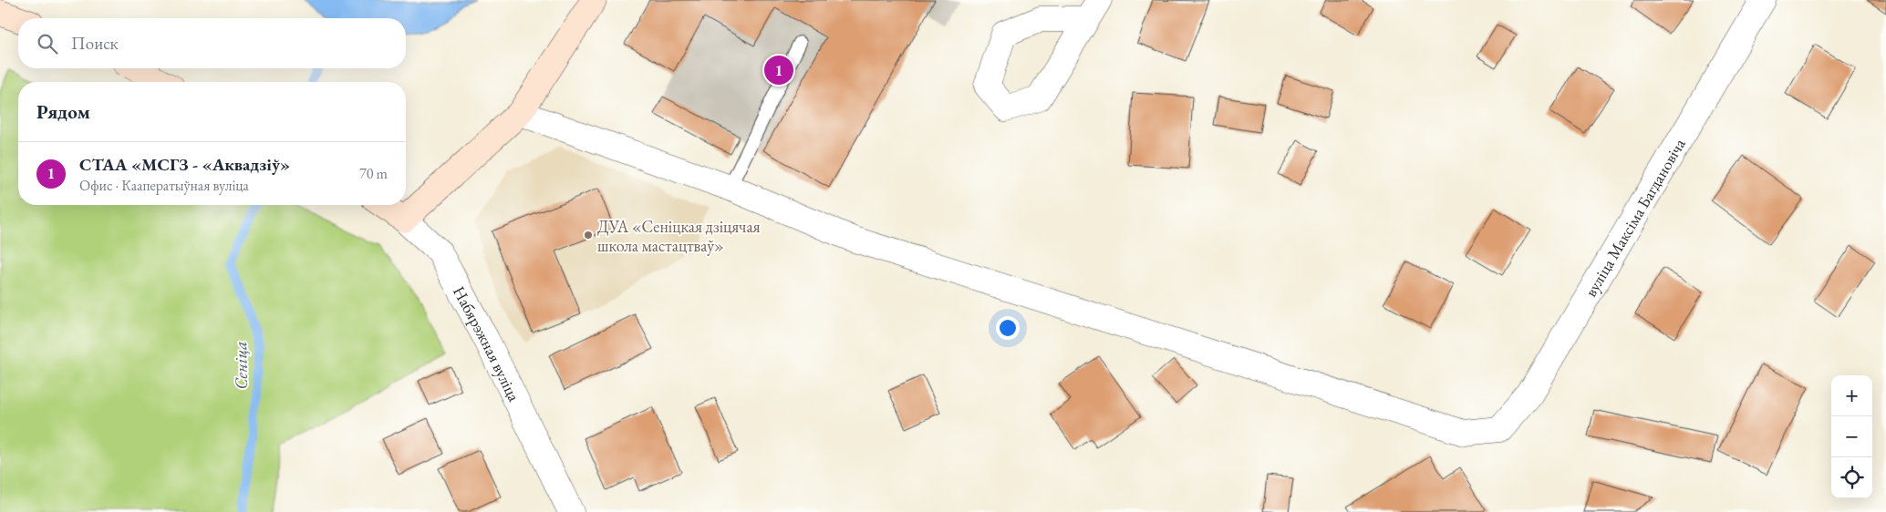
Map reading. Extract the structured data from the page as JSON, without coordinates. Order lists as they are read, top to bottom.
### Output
{
  "streets": {
    "street": ["вуліца Максіма Багдановіча", "Набярэжная вуліца"]
  },
  "water": ["Сеніца"],
  "places": ["ДУА «Сеніцкая дзіцячая школа мастацтваў»"],
  "page": {
    "search": "Поиск",
    "pins": "1",
    "heading": "Рядом",
    "list": [
      {
        "mark": "1",
        "name": "СТАА «МСГЗ - «Аквадзіў»",
        "note": "Офис · Кааператыўная вуліца",
        "value": "70 m"
      }
    ],
    "map_buttons": ["+", "−"]
  }
}
